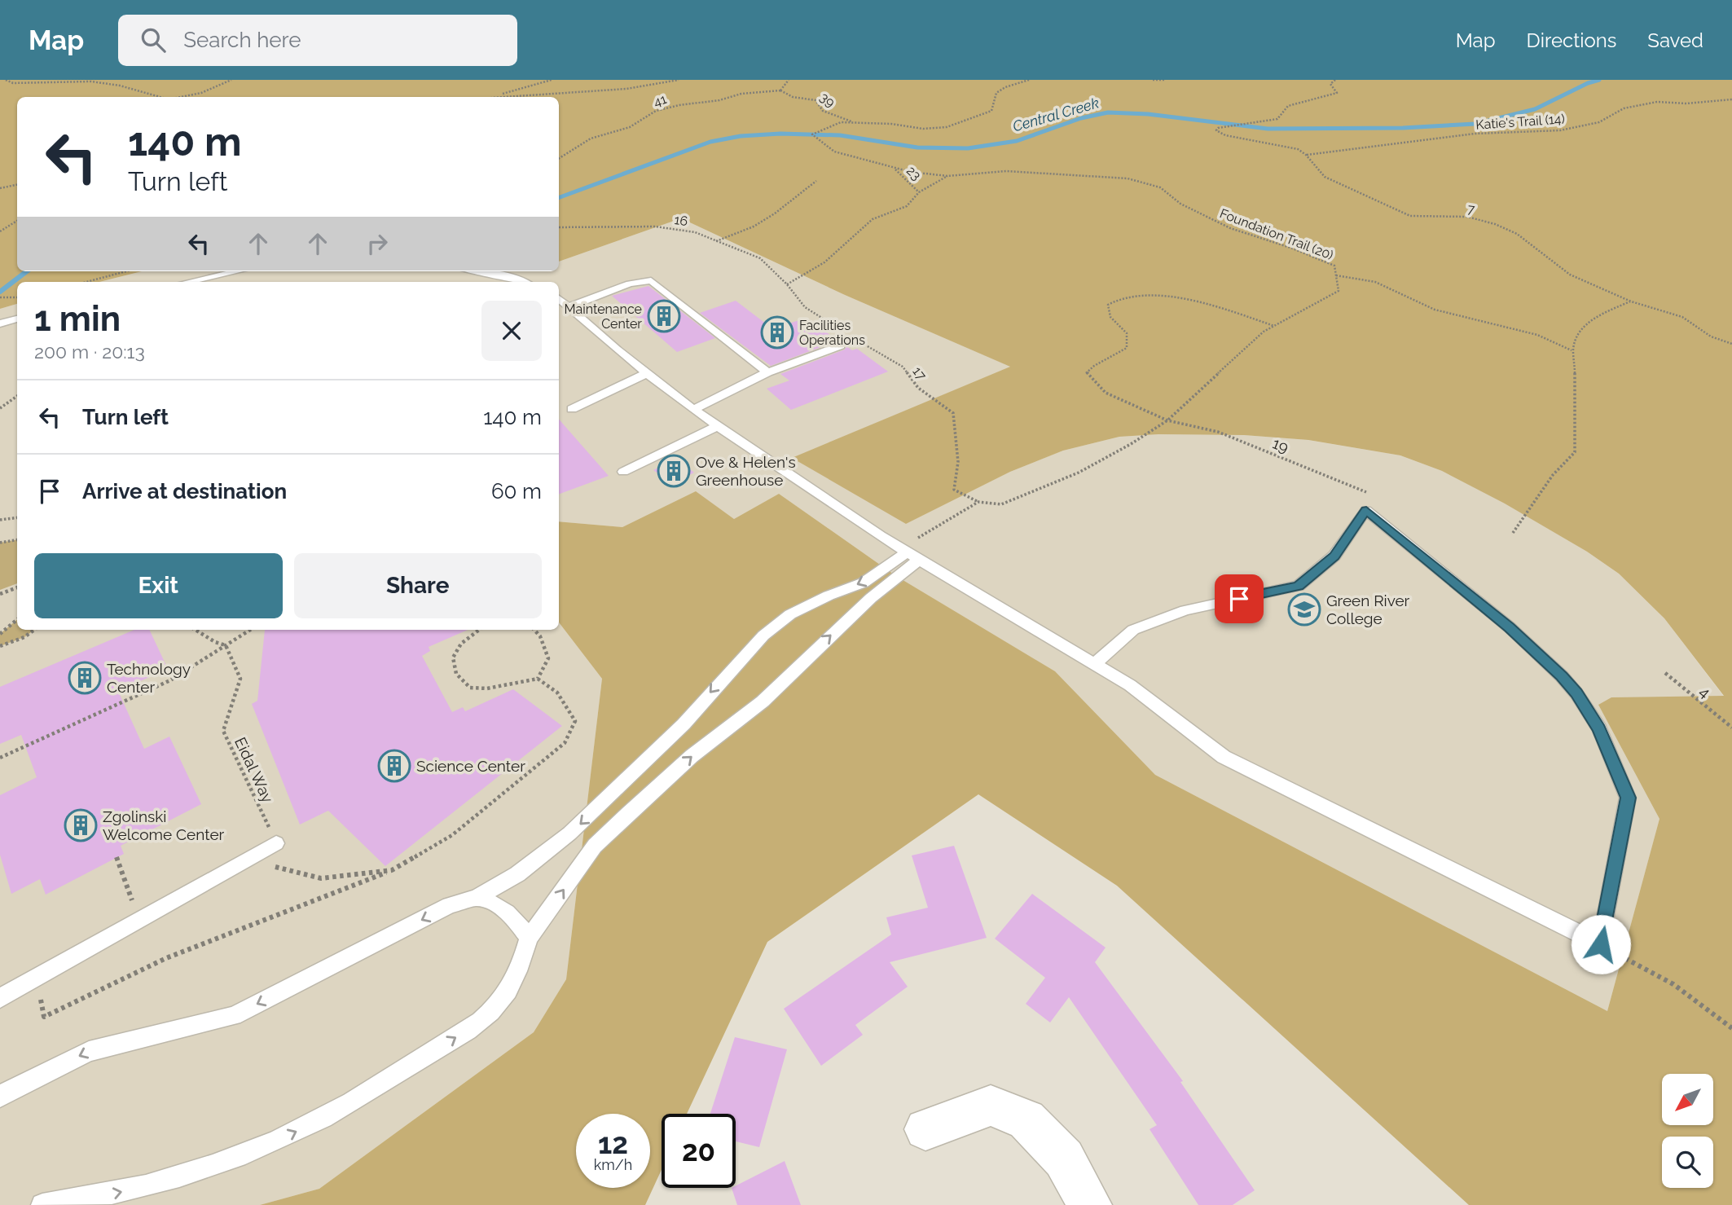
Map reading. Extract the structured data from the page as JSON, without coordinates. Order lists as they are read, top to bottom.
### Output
{
  "streets": {
    "path": [
      "39",
      "41",
      "Katie's Trail (14)",
      "23",
      "7",
      "16",
      "Foundation Trail (20)",
      "17",
      "19",
      "4",
      "Eidal Way"
    ]
  },
  "crossings": [
    ["39", "41"],
    ["Katie's Trail (14)", "7"],
    ["Foundation Trail (20)", "17"],
    ["Foundation Trail (20)", "19"]
  ],
  "water": ["Central Creek"],
  "places": {
    "building": [
      "Maintenance Center",
      "Facilities Operations",
      "Ove & Helen's Greenhouse",
      "Technology Center",
      "Science Center",
      "Zgolinski Welcome Center"
    ],
    "school or university": ["Green River College"]
  },
  "north": "bottom left",
  "page": {
    "header": "Map",
    "search": "Search here",
    "nav": ["Map", "Directions", "Saved"],
    "turn": ["140 m", "Turn left"],
    "heading": ["1 min", "200 m · 20:13"],
    "list": [
      {
        "name": "Turn left",
        "value": "140 m"
      },
      {
        "name": "Arrive at destination",
        "value": "60 m"
      }
    ],
    "buttons": ["Exit", "Share"],
    "speed": "12 km/h",
    "limit": "20"
  }
}
